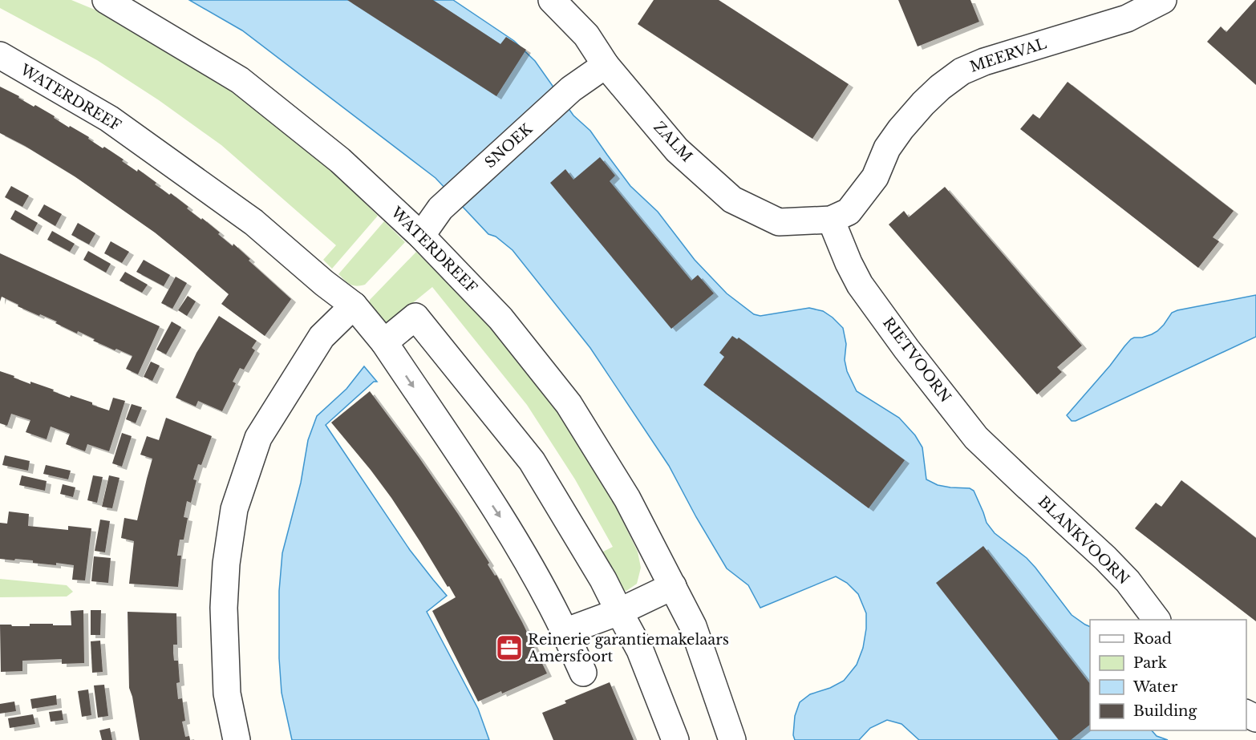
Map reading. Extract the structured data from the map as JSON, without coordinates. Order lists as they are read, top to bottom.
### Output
{
  "streets": {
    "street": [
      "MEERVAL",
      "WATERDREEF",
      "ZALM",
      "SNOEK",
      "RIETVOORN",
      "BLANKVOORN"
    ]
  },
  "crossings": [
    ["MEERVAL", "ZALM"],
    ["MEERVAL", "RIETVOORN"],
    ["WATERDREEF", "SNOEK"],
    ["ZALM", "SNOEK"],
    ["ZALM", "RIETVOORN"],
    ["RIETVOORN", "BLANKVOORN"]
  ],
  "places": {
    "office": ["Reinerie garantiemakelaars Amersfoort"]
  },
  "legend": [
    "Road",
    "Park",
    "Water",
    "Building"
  ]
}
